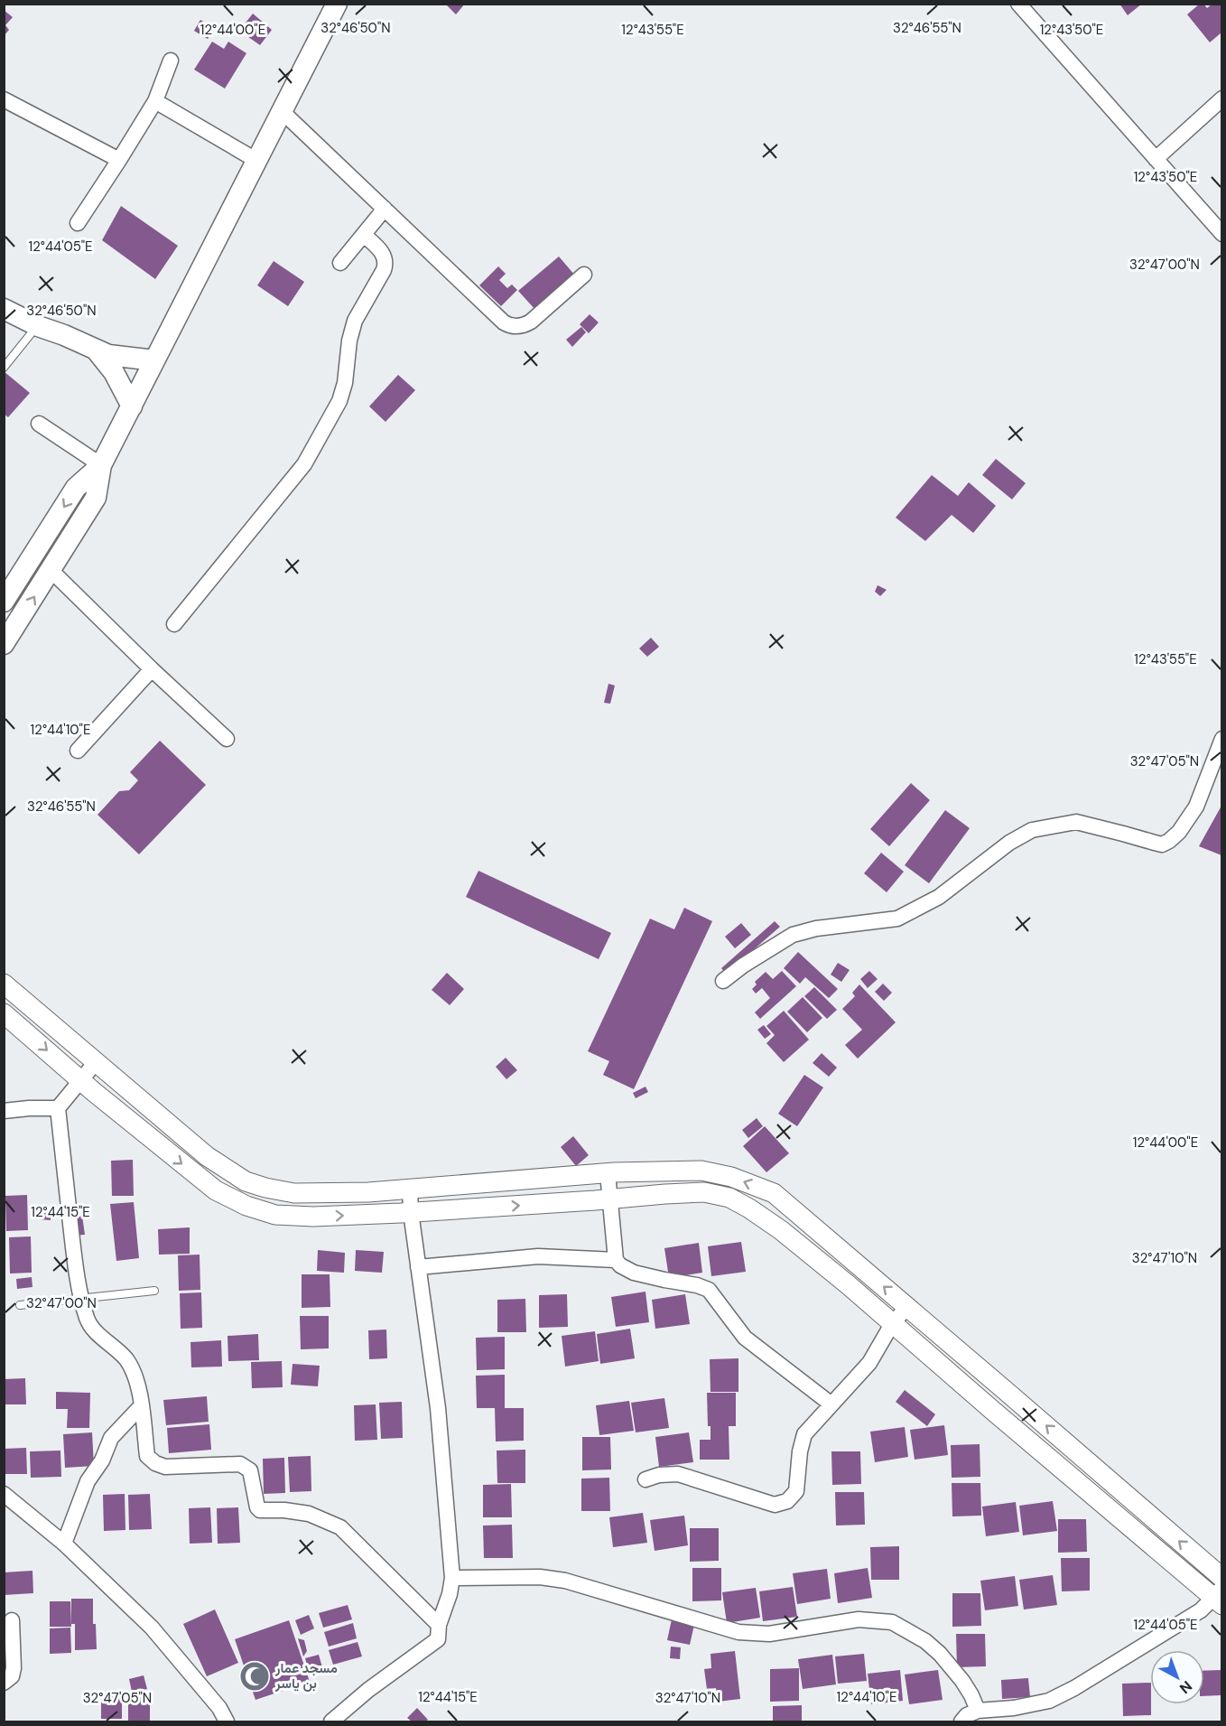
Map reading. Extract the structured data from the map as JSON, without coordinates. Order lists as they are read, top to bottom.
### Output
{
  "places": {
    "mosque": ["مسجد عمار بن ياسر"]
  },
  "north": "bottom right",
  "coordinates": [
    "32°46'50\"N",
    "32°46'55\"N",
    "12°44'00\"E",
    "12°43'55\"E",
    "12°43'50\"E",
    "12°44'05\"E",
    "32°47'00\"N",
    "12°44'10\"E",
    "32°47'05\"N",
    "12°44'15\"E",
    "32°47'10\"N"
  ]
}
